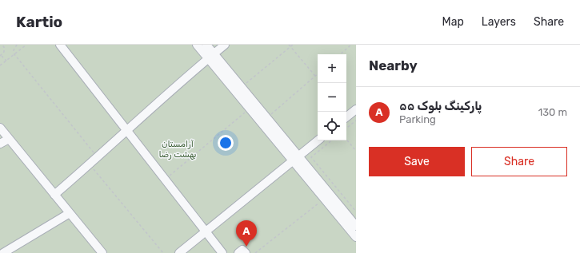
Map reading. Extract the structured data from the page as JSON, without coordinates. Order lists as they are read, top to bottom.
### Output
{
  "parks": ["آرامستان بهشت رضا"],
  "page": {
    "header": "Kartio",
    "nav": ["Map", "Layers", "Share"],
    "heading": "Nearby",
    "map_buttons": ["+", "−"],
    "list": [
      {
        "mark": "A",
        "name": "پارکینگ بلوک ۵۵",
        "note": "Parking",
        "value": "130 m"
      }
    ],
    "buttons": ["Save", "Share"],
    "pins": "A"
  }
}
